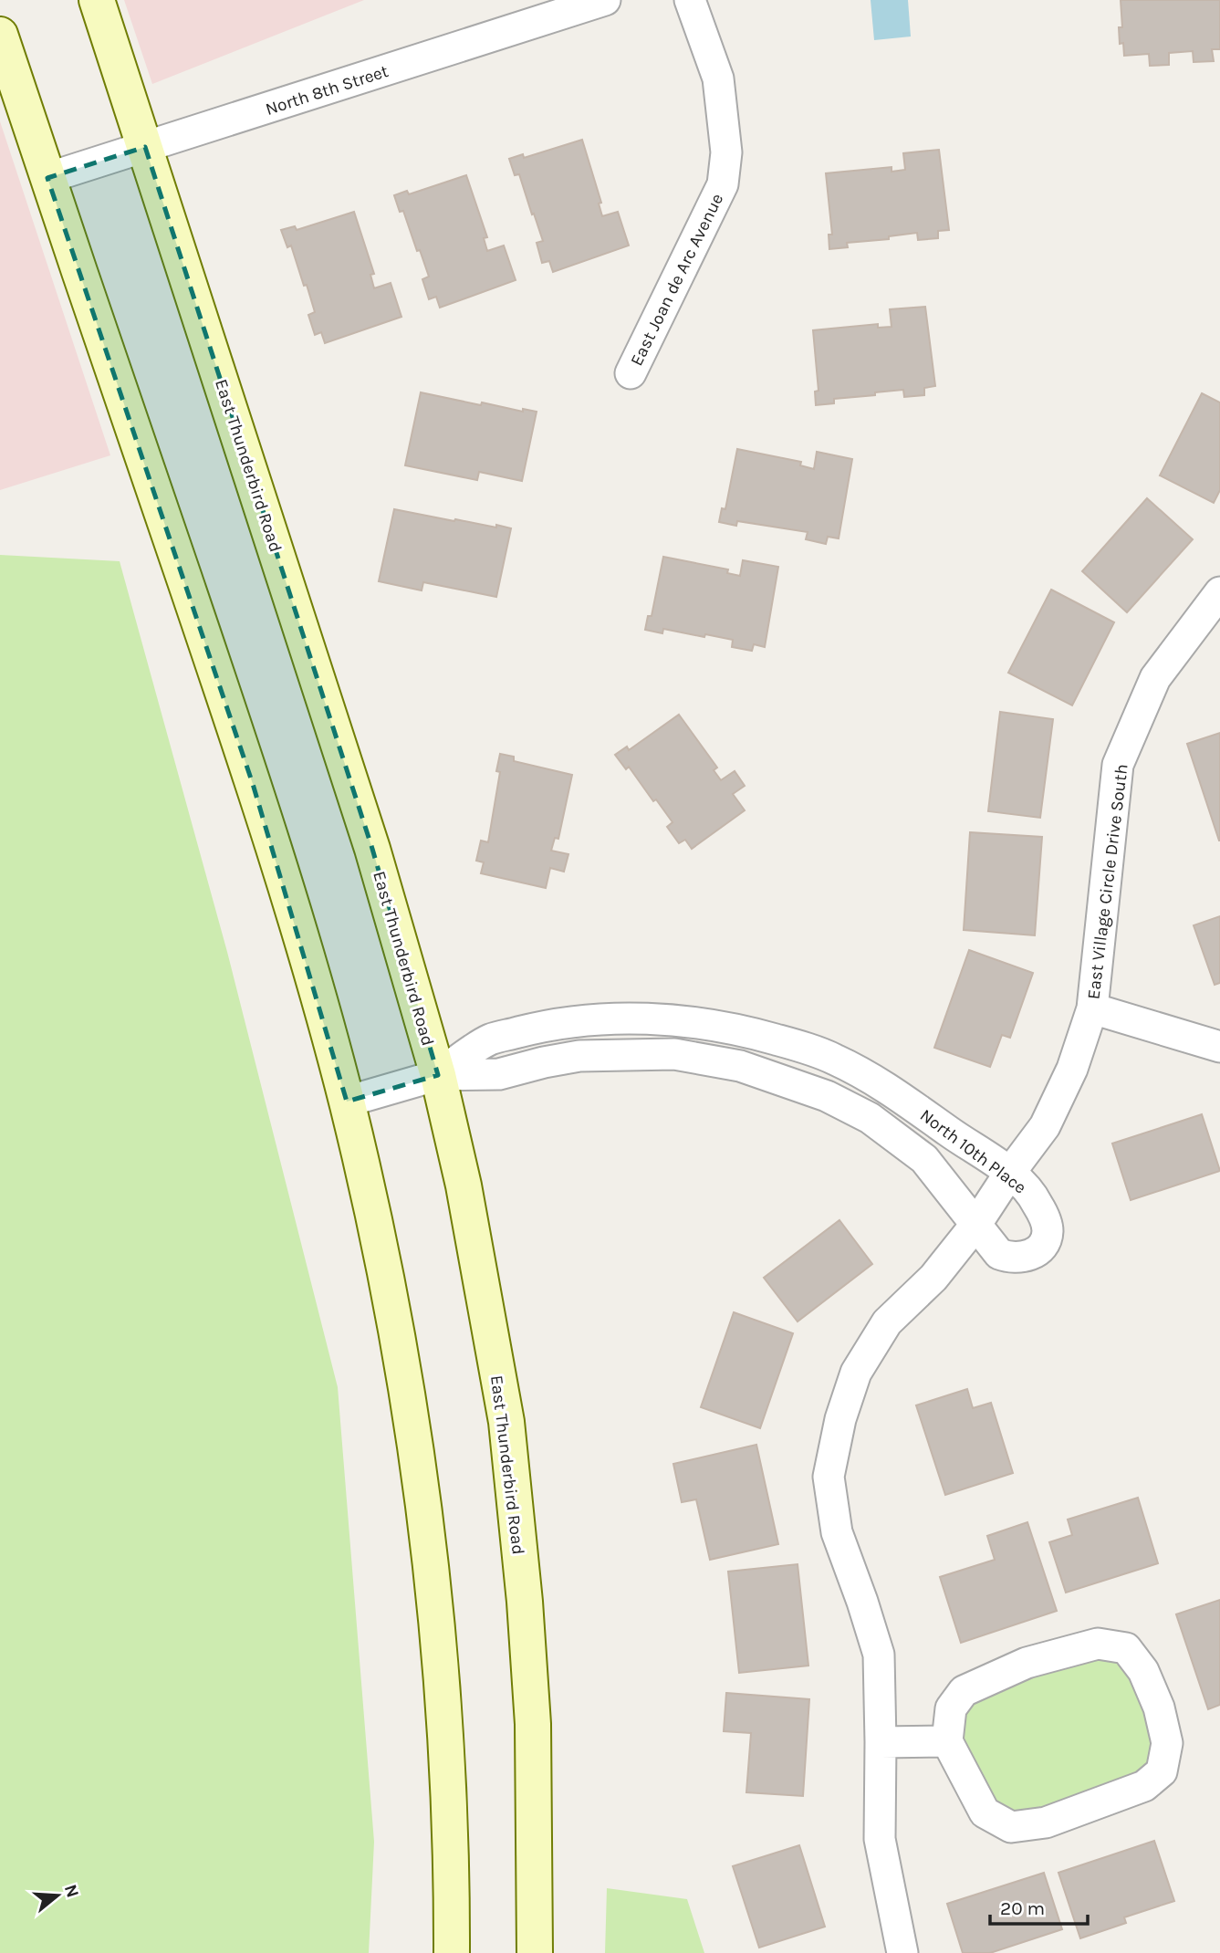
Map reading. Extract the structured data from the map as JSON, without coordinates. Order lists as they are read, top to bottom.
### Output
{
  "streets": {
    "main road": ["East Thunderbird Road"],
    "street": [
      "North 8th Street",
      "East Joan de Arc Avenue",
      "East Village Circle Drive South",
      "North 10th Place"
    ]
  },
  "crossings": [
    ["North 8th Street", "East Thunderbird Road"],
    ["East Thunderbird Road", "North 10th Place"],
    ["East Village Circle Drive South", "North 10th Place"]
  ],
  "scale_bar": "20 m",
  "north": "right"
}
